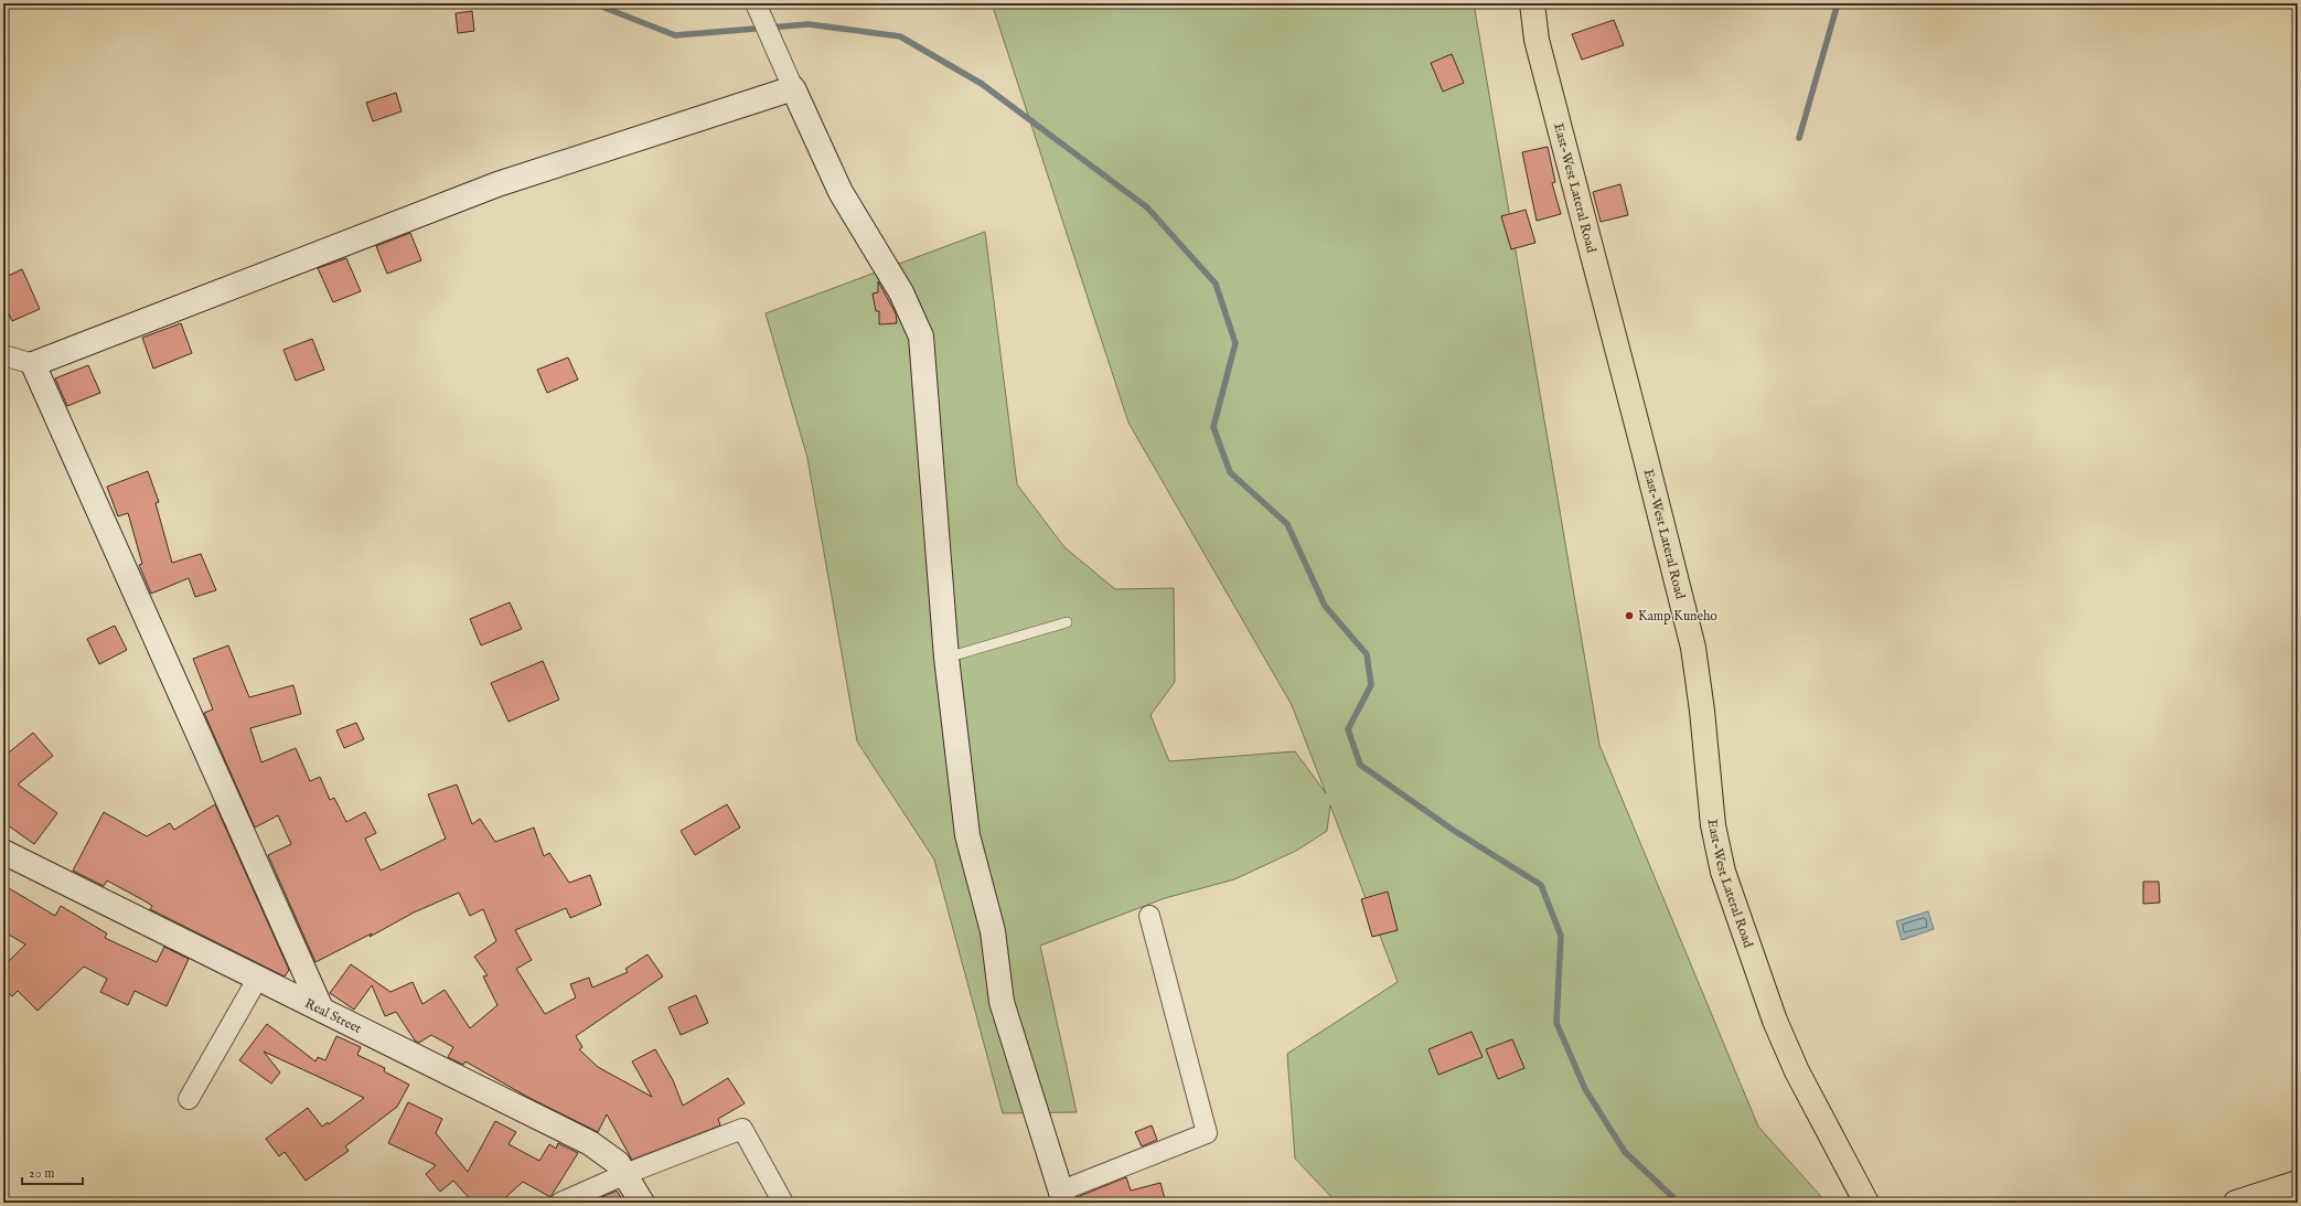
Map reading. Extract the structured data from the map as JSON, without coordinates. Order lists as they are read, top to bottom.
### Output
{
  "streets": {
    "main road": ["East-West Lateral Road"],
    "street": ["Real Street"]
  },
  "places": ["Kamp Kuneho"],
  "scale_bar": "20 m"
}
